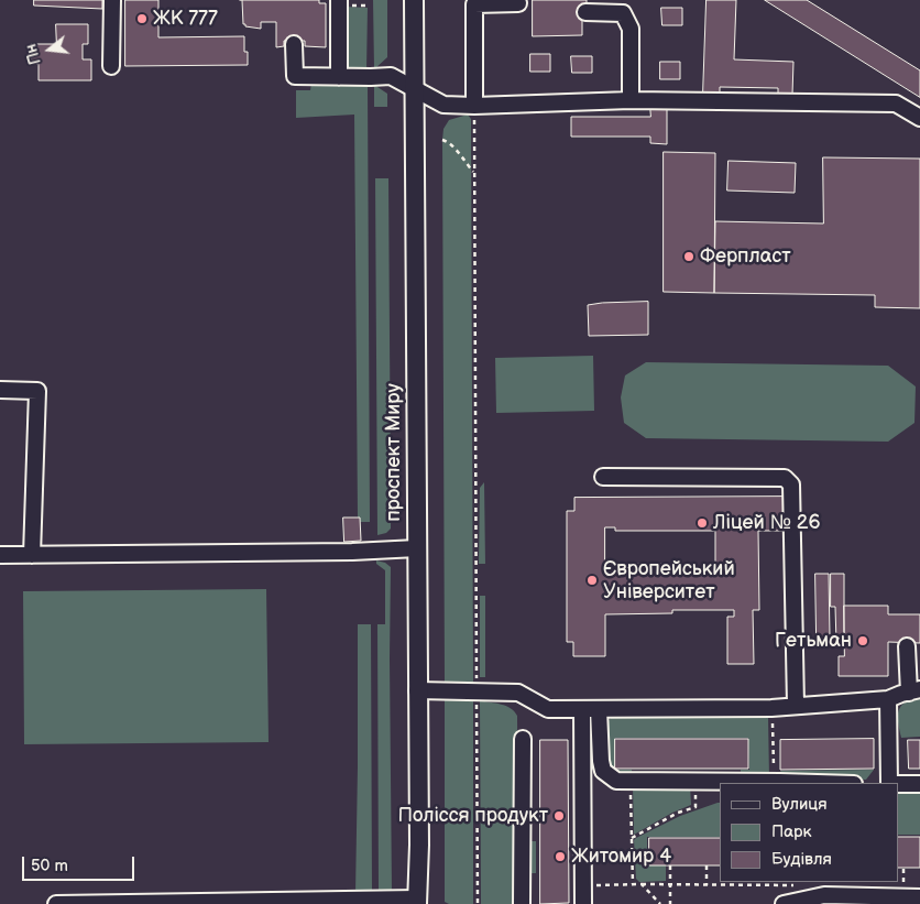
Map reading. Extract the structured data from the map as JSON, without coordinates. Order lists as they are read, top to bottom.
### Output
{
  "streets": {
    "main road": ["проспект Миру"]
  },
  "places": [
    "ЖК 777",
    "Ферпласт",
    "Ліцей № 26",
    "Європейський Університет",
    "Гетьман",
    "Полісся продукт",
    "Житомир 4"
  ],
  "legend": ["Вулиця", "Парк", "Будівля"],
  "scale_bar": "50 m",
  "north": "left"
}
